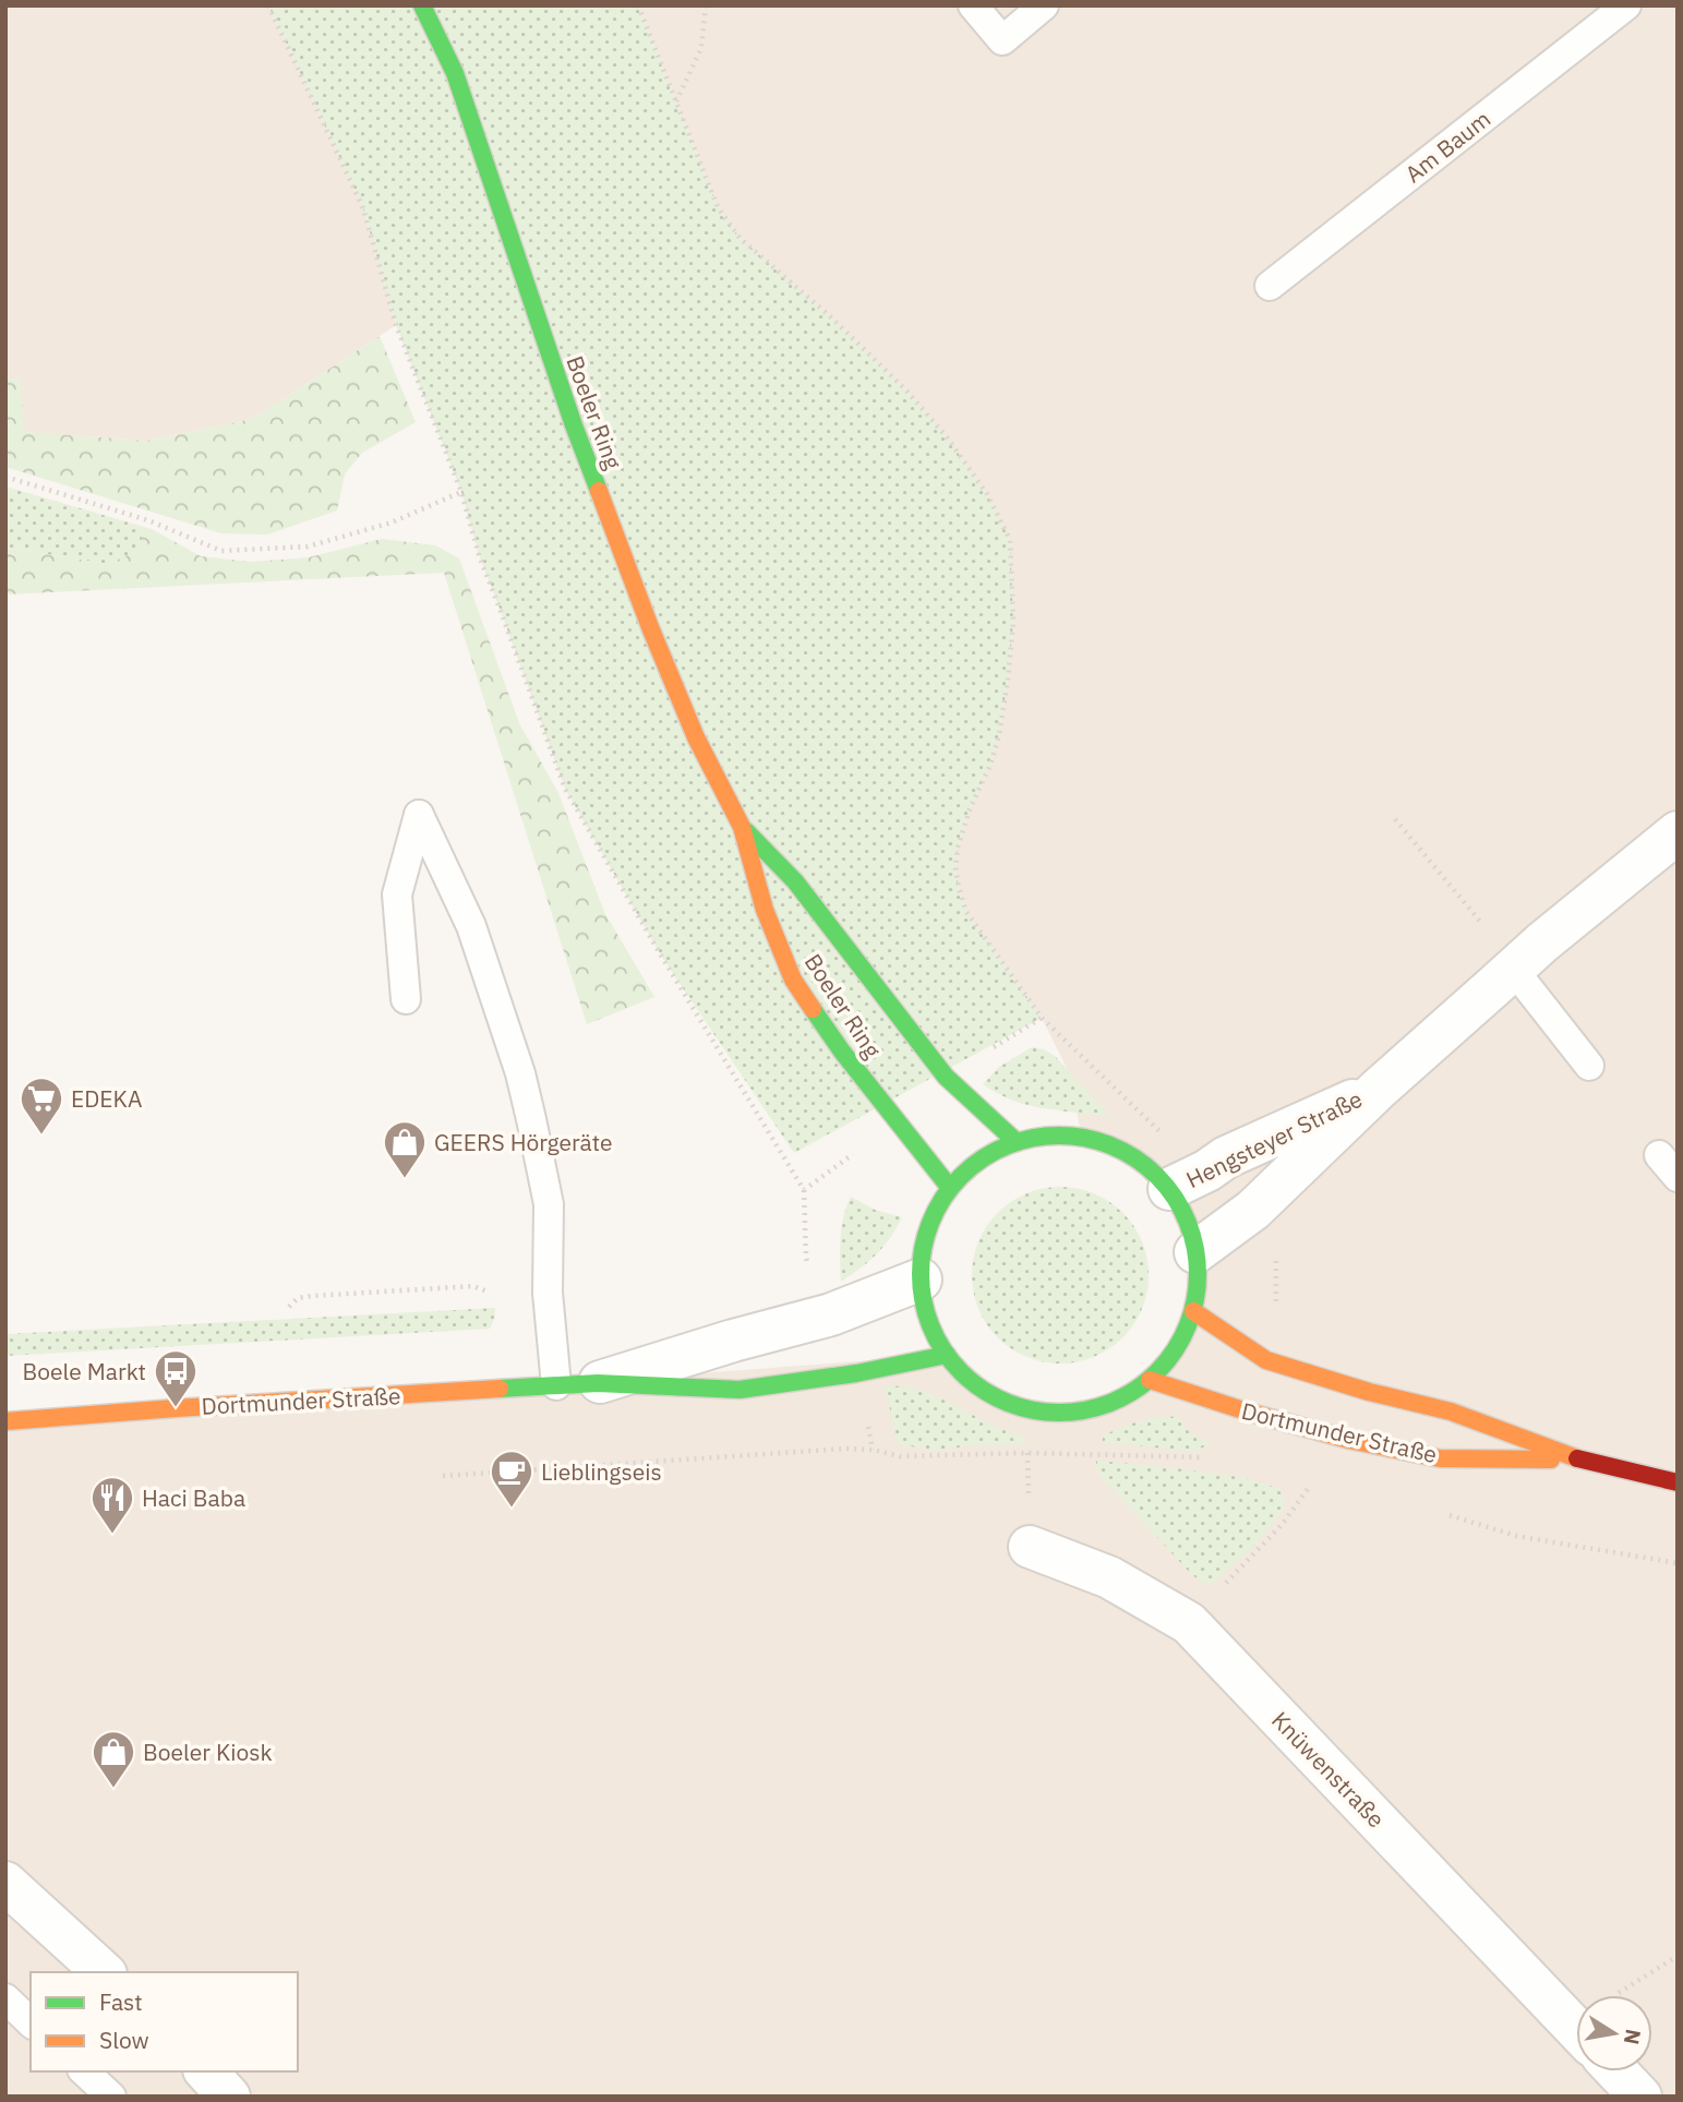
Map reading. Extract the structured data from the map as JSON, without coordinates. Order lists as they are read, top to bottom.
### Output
{
  "streets": {
    "main road": ["Boeler Ring", "Dortmunder Straße"],
    "street": ["Hengsteyer Straße", "Knüwenstraße"],
    "lane": ["Am Baum"]
  },
  "places": {
    "supermarket": ["EDEKA"],
    "shop": ["GEERS Hörgeräte", "Boeler Kiosk"],
    "bus stop": ["Boele Markt"],
    "cafe": ["Lieblingseis"],
    "restaurant": ["Haci Baba"]
  },
  "legend": ["Fast", "Slow"],
  "north": "right"
}
